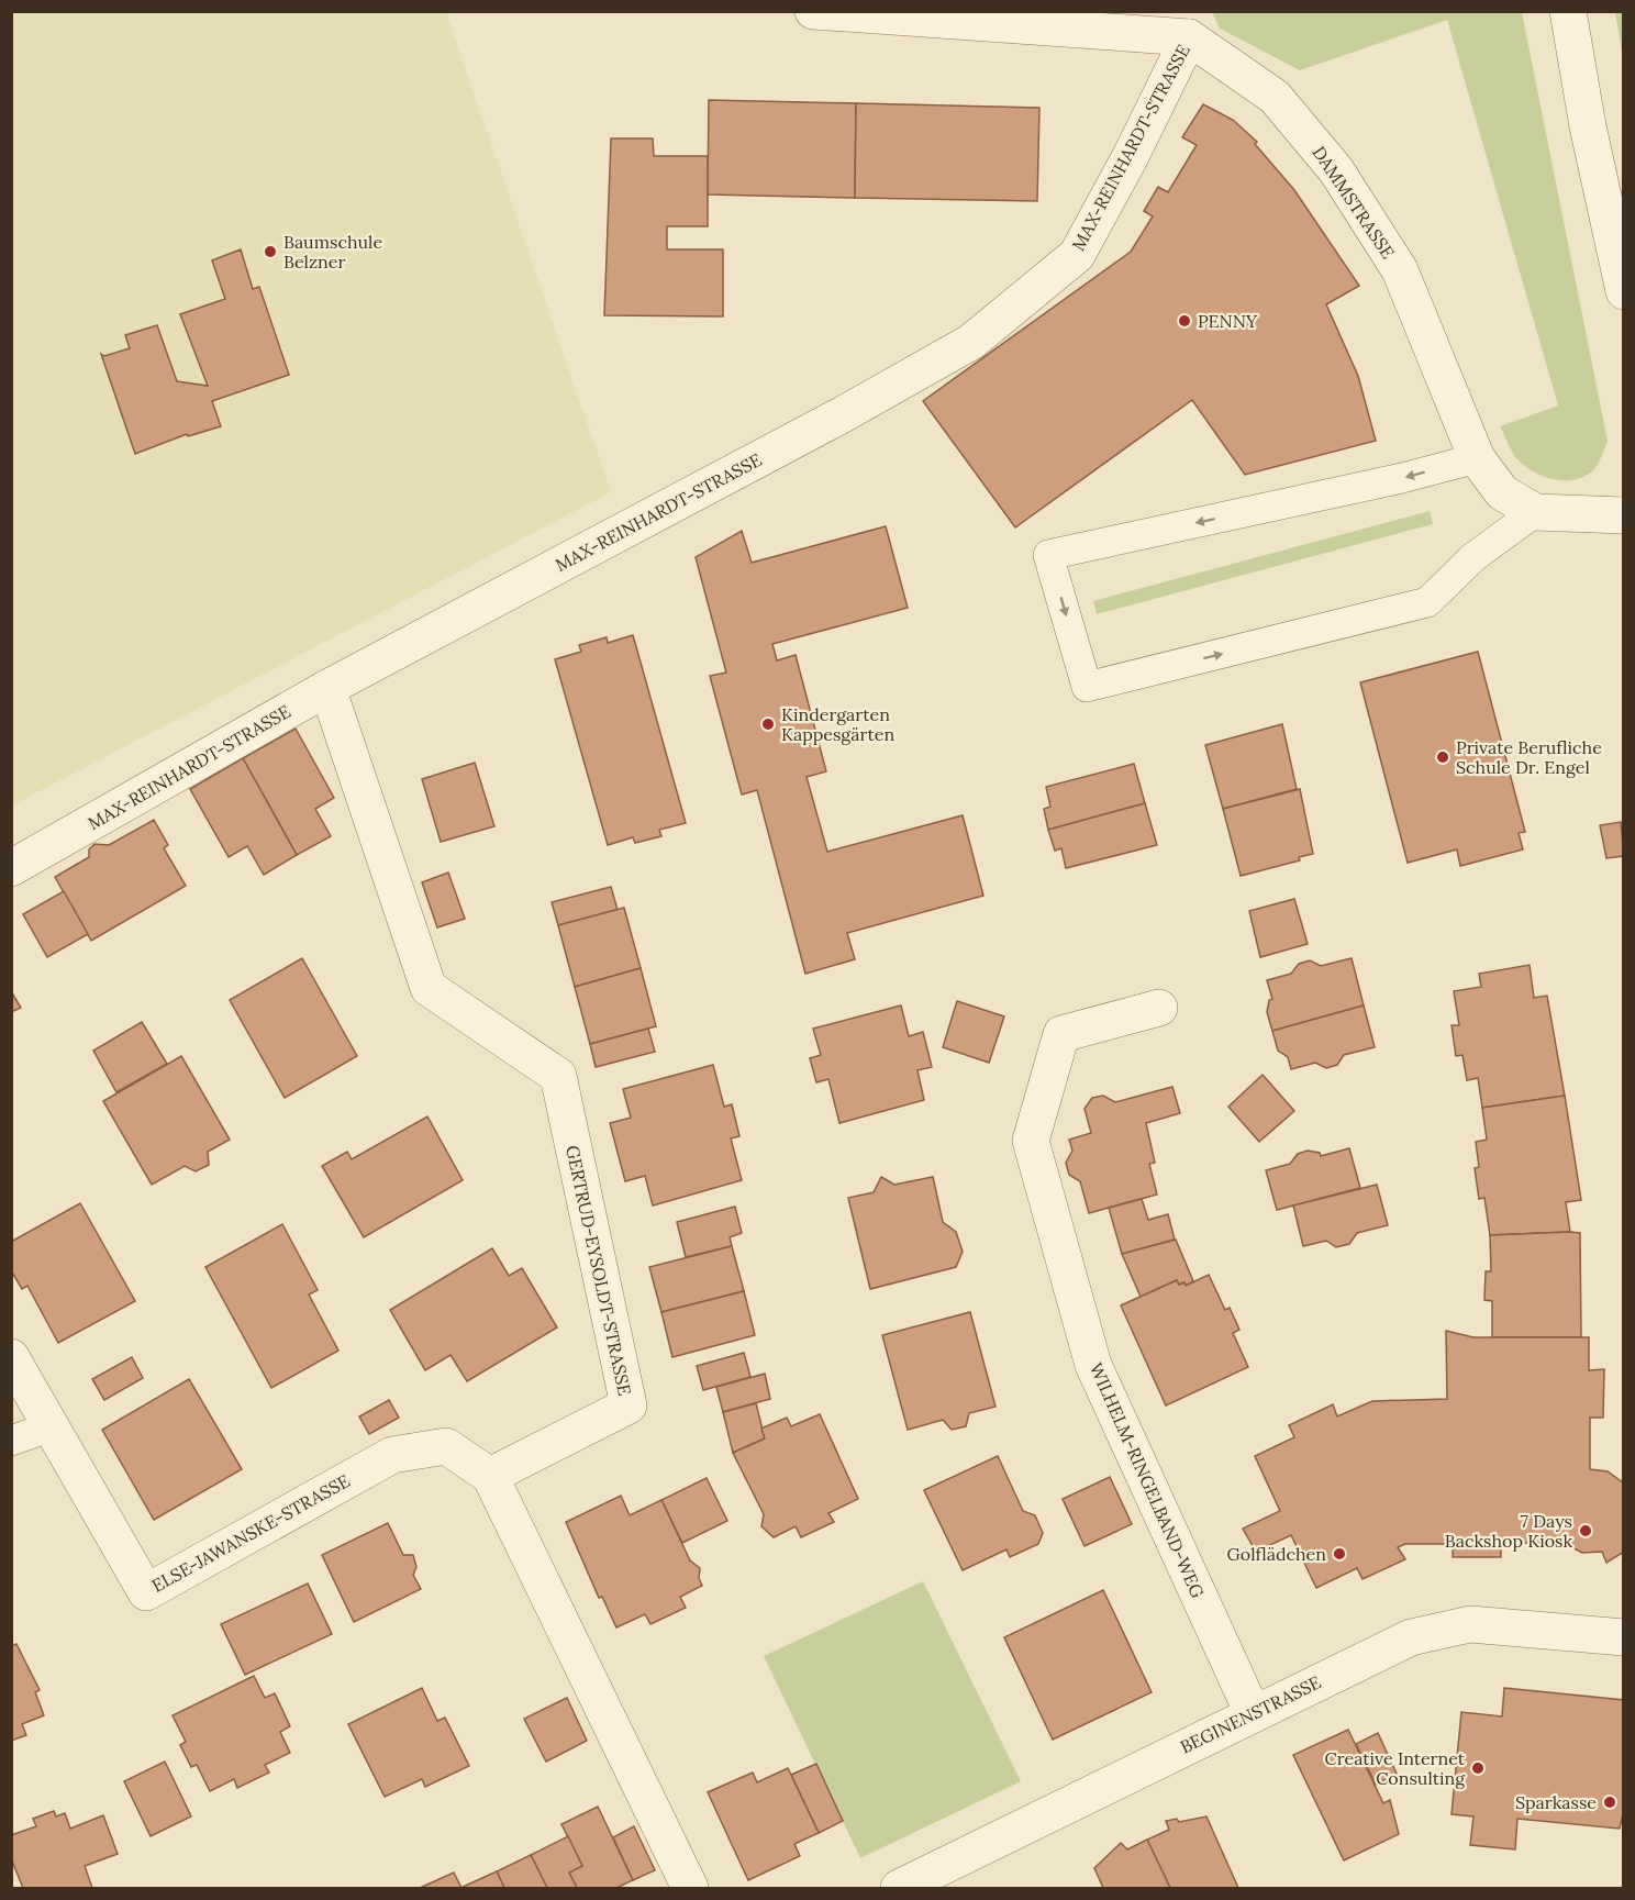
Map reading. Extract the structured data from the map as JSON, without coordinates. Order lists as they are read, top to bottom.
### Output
{
  "streets": {
    "street": [
      "MAX-REINHARDT-STRASSE",
      "DAMMSTRASSE",
      "GERTRUD-EYSOLDT-STRASSE",
      "WILHELM-RINGELBAND-WEG",
      "ELSE-JAWANSKE-STRASSE",
      "BEGINENSTRASSE"
    ]
  },
  "crossings": [
    ["MAX-REINHARDT-STRASSE", "DAMMSTRASSE"],
    ["MAX-REINHARDT-STRASSE", "GERTRUD-EYSOLDT-STRASSE"],
    ["GERTRUD-EYSOLDT-STRASSE", "ELSE-JAWANSKE-STRASSE"],
    ["WILHELM-RINGELBAND-WEG", "BEGINENSTRASSE"]
  ],
  "places": [
    "Baumschule Belzner",
    "PENNY",
    "Kindergarten Kappesgärten",
    "Private Berufliche Schule Dr. Engel",
    "7 Days Backshop Kiosk",
    "Golflädchen",
    "Creative Internet Consulting",
    "Sparkasse"
  ]
}
